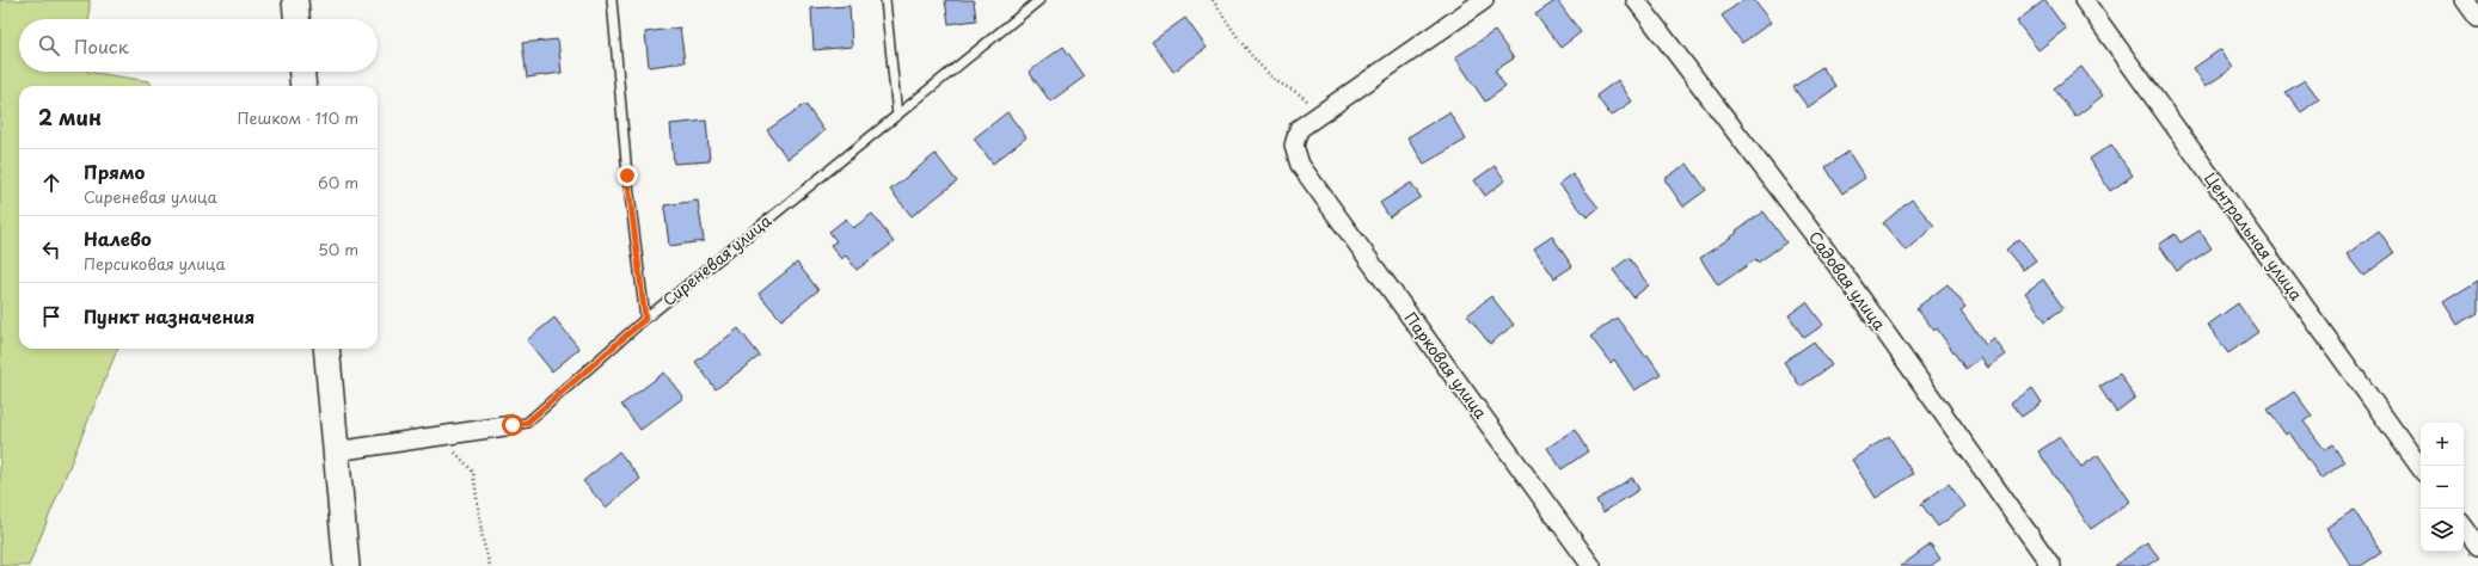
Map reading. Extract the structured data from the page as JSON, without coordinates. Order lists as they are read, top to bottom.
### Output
{
  "streets": {
    "street": [
      "Центральная улица",
      "Сиреневая улица",
      "Садовая улица",
      "Парковая улица"
    ]
  },
  "page": {
    "search": "Поиск",
    "heading": ["2 мин", "Пешком · 110 m"],
    "list": [
      ["Прямо", "Сиреневая улица", "60 m"],
      ["Налево", "Персиковая улица", "50 m"],
      "Пункт назначения"
    ],
    "map_buttons": ["+", "−"]
  }
}
